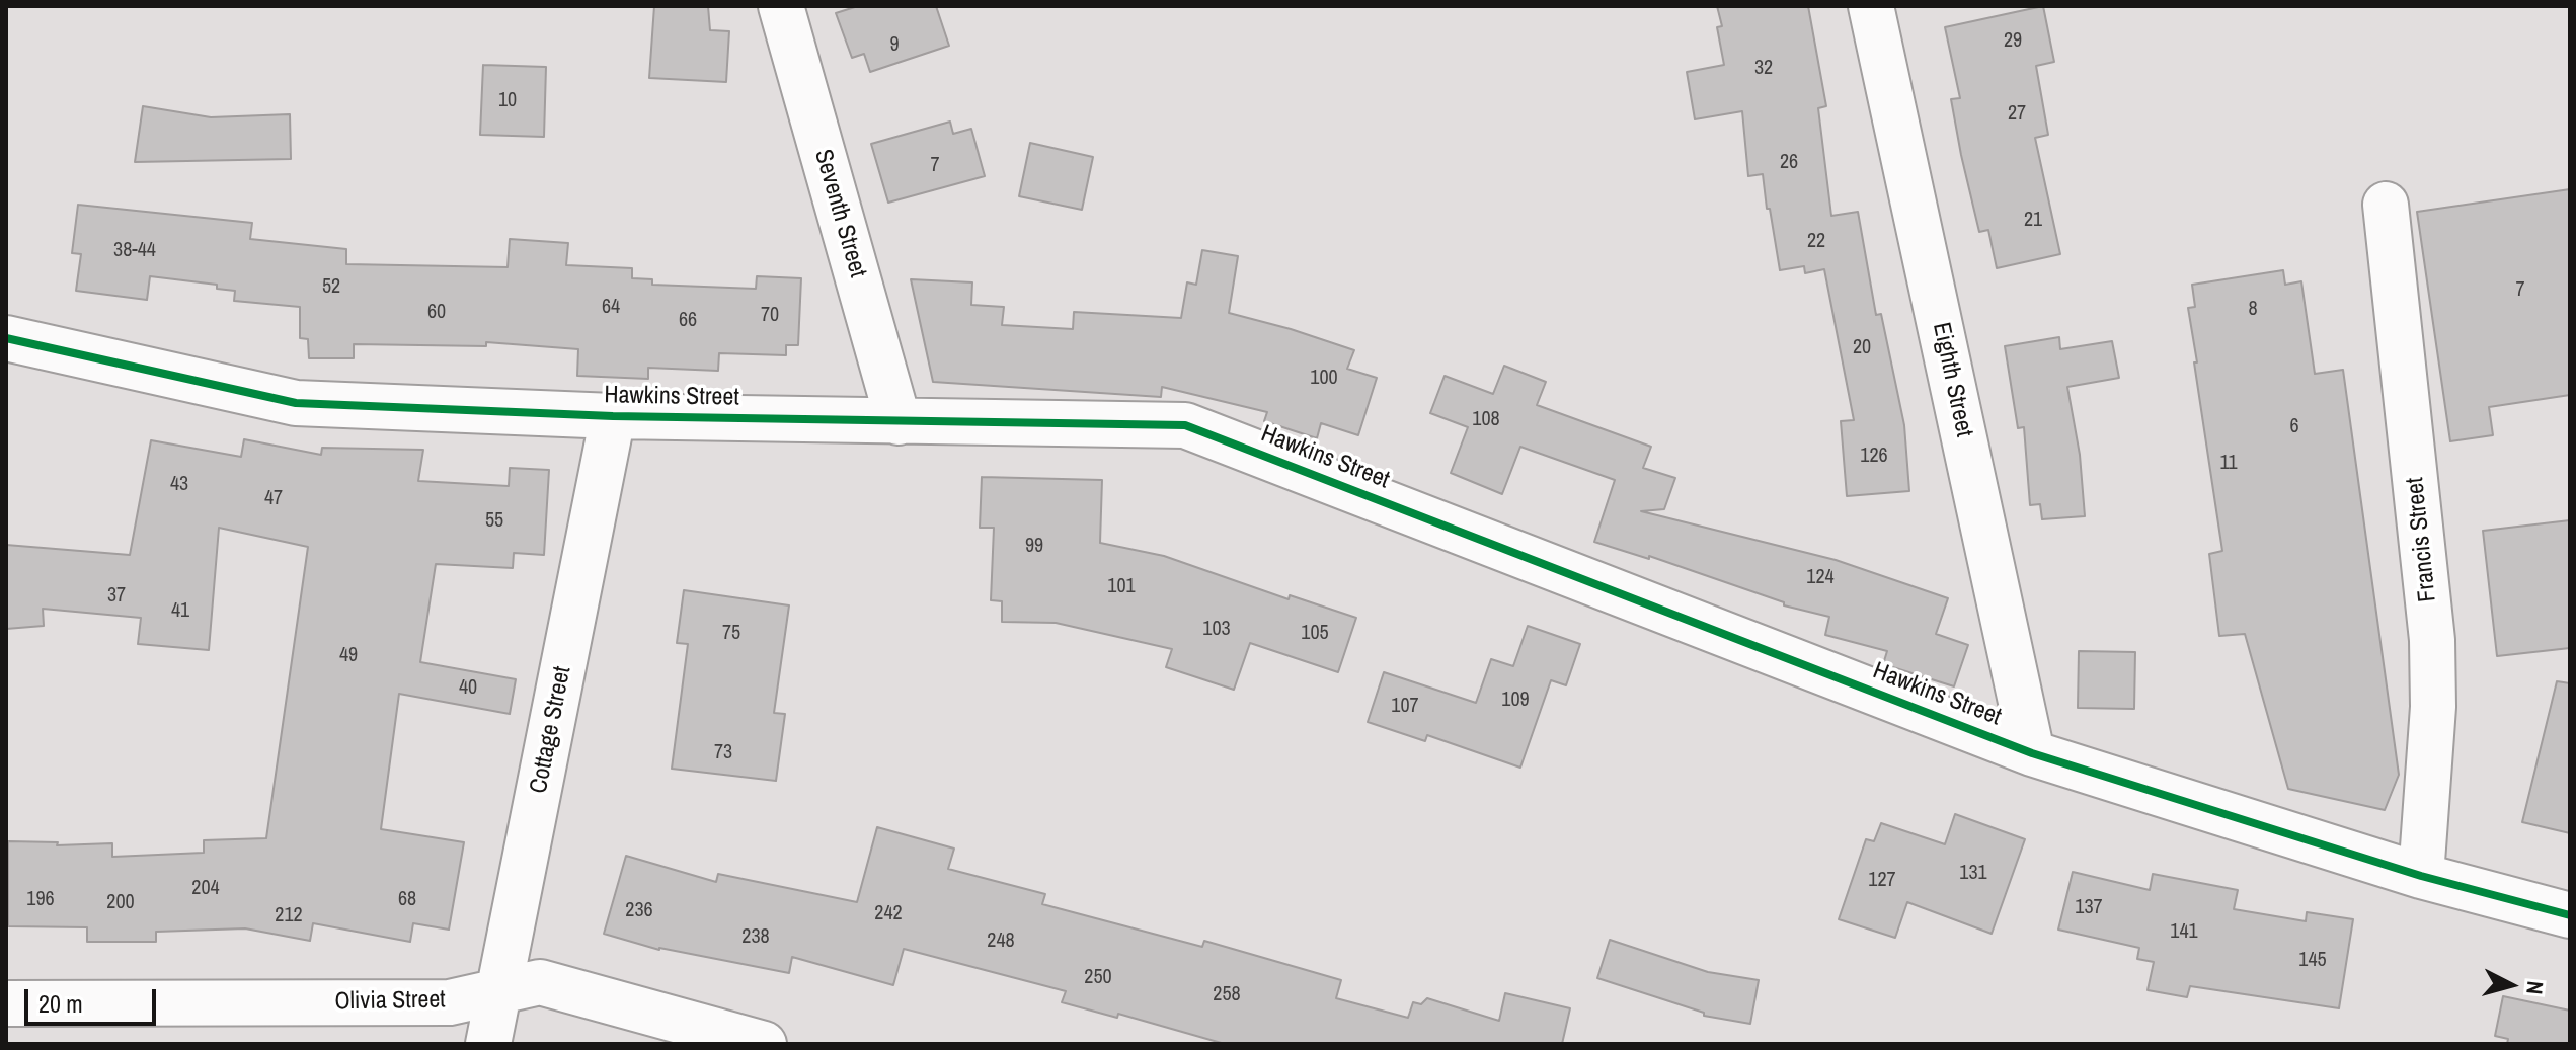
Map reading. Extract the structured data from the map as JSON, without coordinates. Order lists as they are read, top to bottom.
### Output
{
  "streets": {
    "street": [
      "Seventh Street",
      "Eighth Street",
      "Hawkins Street",
      "Francis Street",
      "Cottage Street",
      "Olivia Street"
    ]
  },
  "crossings": [
    ["Seventh Street", "Hawkins Street"],
    ["Eighth Street", "Hawkins Street"],
    ["Hawkins Street", "Francis Street"],
    ["Hawkins Street", "Cottage Street"],
    ["Cottage Street", "Olivia Street"]
  ],
  "house_numbers": [
    "29",
    "9",
    "32",
    "10",
    "27",
    "26",
    "7",
    "21",
    "22",
    "38-44",
    "52",
    "7",
    "64",
    "8",
    "60",
    "70",
    "66",
    "20",
    "100",
    "108",
    "6",
    "126",
    "11",
    "43",
    "47",
    "55",
    "99",
    "124",
    "101",
    "37",
    "41",
    "103",
    "75",
    "105",
    "49",
    "40",
    "109",
    "107",
    "73",
    "131",
    "127",
    "204",
    "196",
    "68",
    "200",
    "137",
    "236",
    "242",
    "212",
    "141",
    "238",
    "248",
    "145",
    "250",
    "258"
  ],
  "scale_bar": "20 m",
  "north": "right"
}
